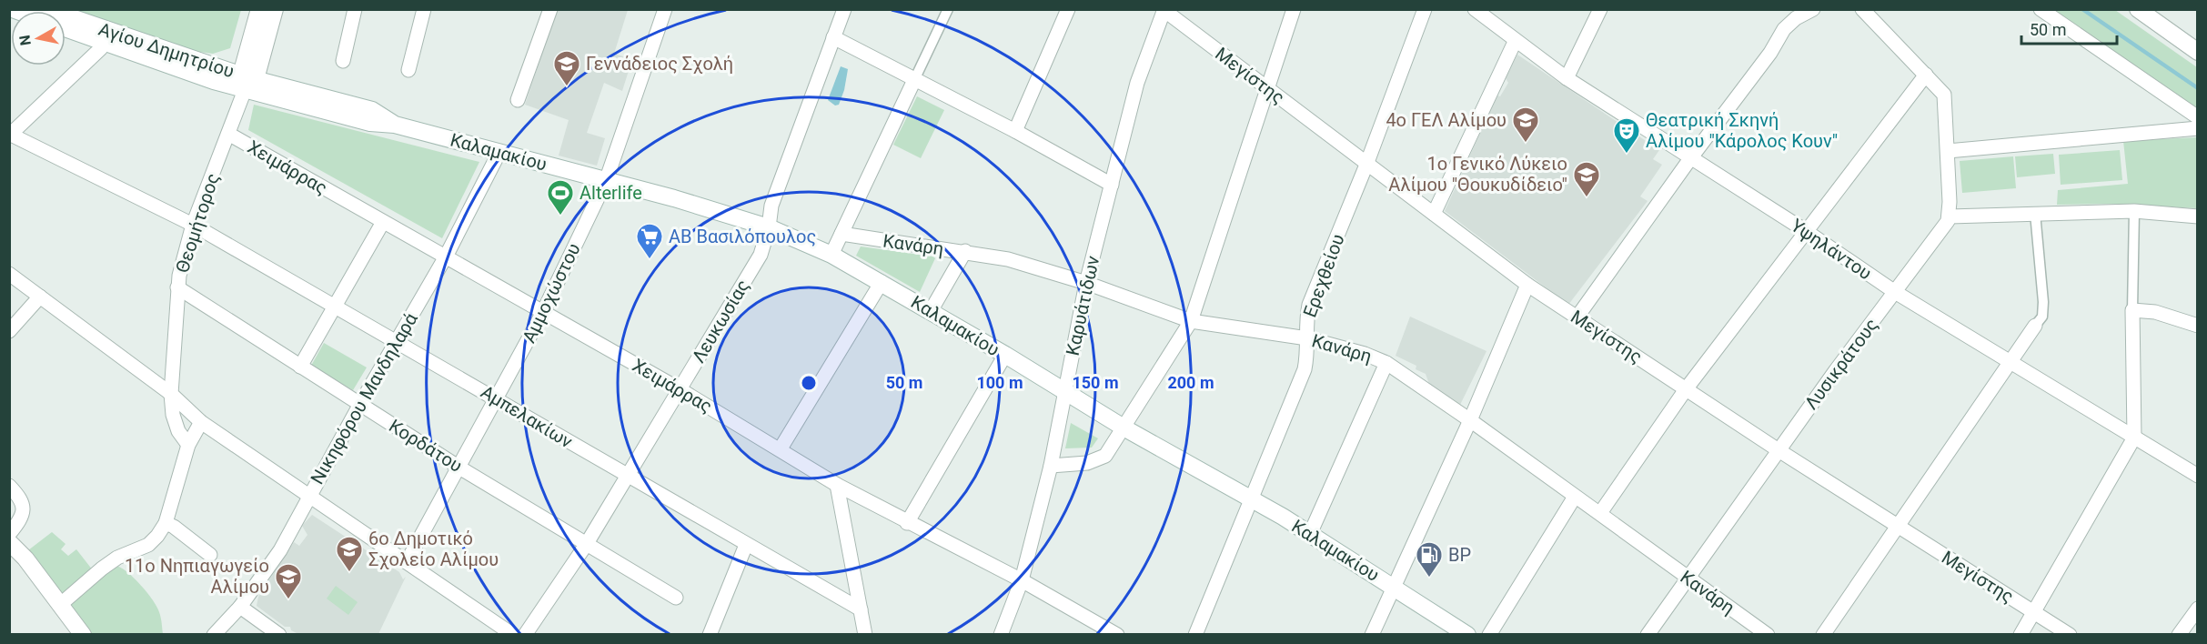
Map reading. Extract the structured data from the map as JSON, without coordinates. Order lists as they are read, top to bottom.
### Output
{
  "streets": {
    "main road": ["Αγίου Δημητρίου", "Καλαμακίου", "Θεομήτορος"],
    "street": [
      "Μεγίστης",
      "Χειμάρρας",
      "Κανάρη",
      "Υψηλάντου",
      "Ερεχθείου",
      "Αμμοχώστου",
      "Καρυάτιδων",
      "Λευκωσίας",
      "Λυσικράτους",
      "Νικηφόρου Μανδηλαρά",
      "Αμπελακίων",
      "Κορδάτου"
    ]
  },
  "crossings": [
    ["Αγίου Δημητρίου", "Καλαμακίου"],
    ["Αγίου Δημητρίου", "Θεομήτορος"],
    ["Μεγίστης", "Ερεχθείου"],
    ["Μεγίστης", "Καρυάτιδων"],
    ["Μεγίστης", "Λυσικράτους"],
    ["Καλαμακίου", "Θεομήτορος"],
    ["Καλαμακίου", "Ερεχθείου"],
    ["Καλαμακίου", "Αμμοχώστου"],
    ["Καλαμακίου", "Καρυάτιδων"],
    ["Καλαμακίου", "Λευκωσίας"],
    ["Καλαμακίου", "Νικηφόρου Μανδηλαρά"],
    ["Χειμάρρας", "Θεομήτορος"],
    ["Χειμάρρας", "Αμμοχώστου"],
    ["Χειμάρρας", "Καρυάτιδων"],
    ["Χειμάρρας", "Λευκωσίας"],
    ["Χειμάρρας", "Νικηφόρου Μανδηλαρά"],
    ["Θεομήτορος", "Αμπελακίων"],
    ["Θεομήτορος", "Κορδάτου"],
    ["Κανάρη", "Ερεχθείου"],
    ["Κανάρη", "Καρυάτιδων"],
    ["Κανάρη", "Λυσικράτους"],
    ["Υψηλάντου", "Λυσικράτους"],
    ["Αμμοχώστου", "Αμπελακίων"],
    ["Αμμοχώστου", "Κορδάτου"],
    ["Λευκωσίας", "Αμπελακίων"],
    ["Λευκωσίας", "Κορδάτου"],
    ["Νικηφόρου Μανδηλαρά", "Αμπελακίων"],
    ["Νικηφόρου Μανδηλαρά", "Κορδάτου"]
  ],
  "places": {
    "school or university": [
      "Γεννάδειος Σχολή",
      "4ο ΓΕΛ Αλίμου",
      "1ο Γενικό Λύκειο Αλίμου \"Θουκυδίδειο\"",
      "6ο Δημοτικό Σχολείο Αλίμου",
      "11ο Νηπιαγωγείο Αλίμου"
    ],
    "theatre": ["Θεατρική Σκηνή Αλίμου \"Κάρολος Κουν\""],
    "sports": ["Alterlife"],
    "supermarket": ["ΑΒ Βασιλόπουλος"],
    "fuel station": ["BP"]
  },
  "scale_bar": "50 m",
  "north": "left",
  "rings": [
    "50 m",
    "100 m",
    "150 m",
    "200 m"
  ]
}
